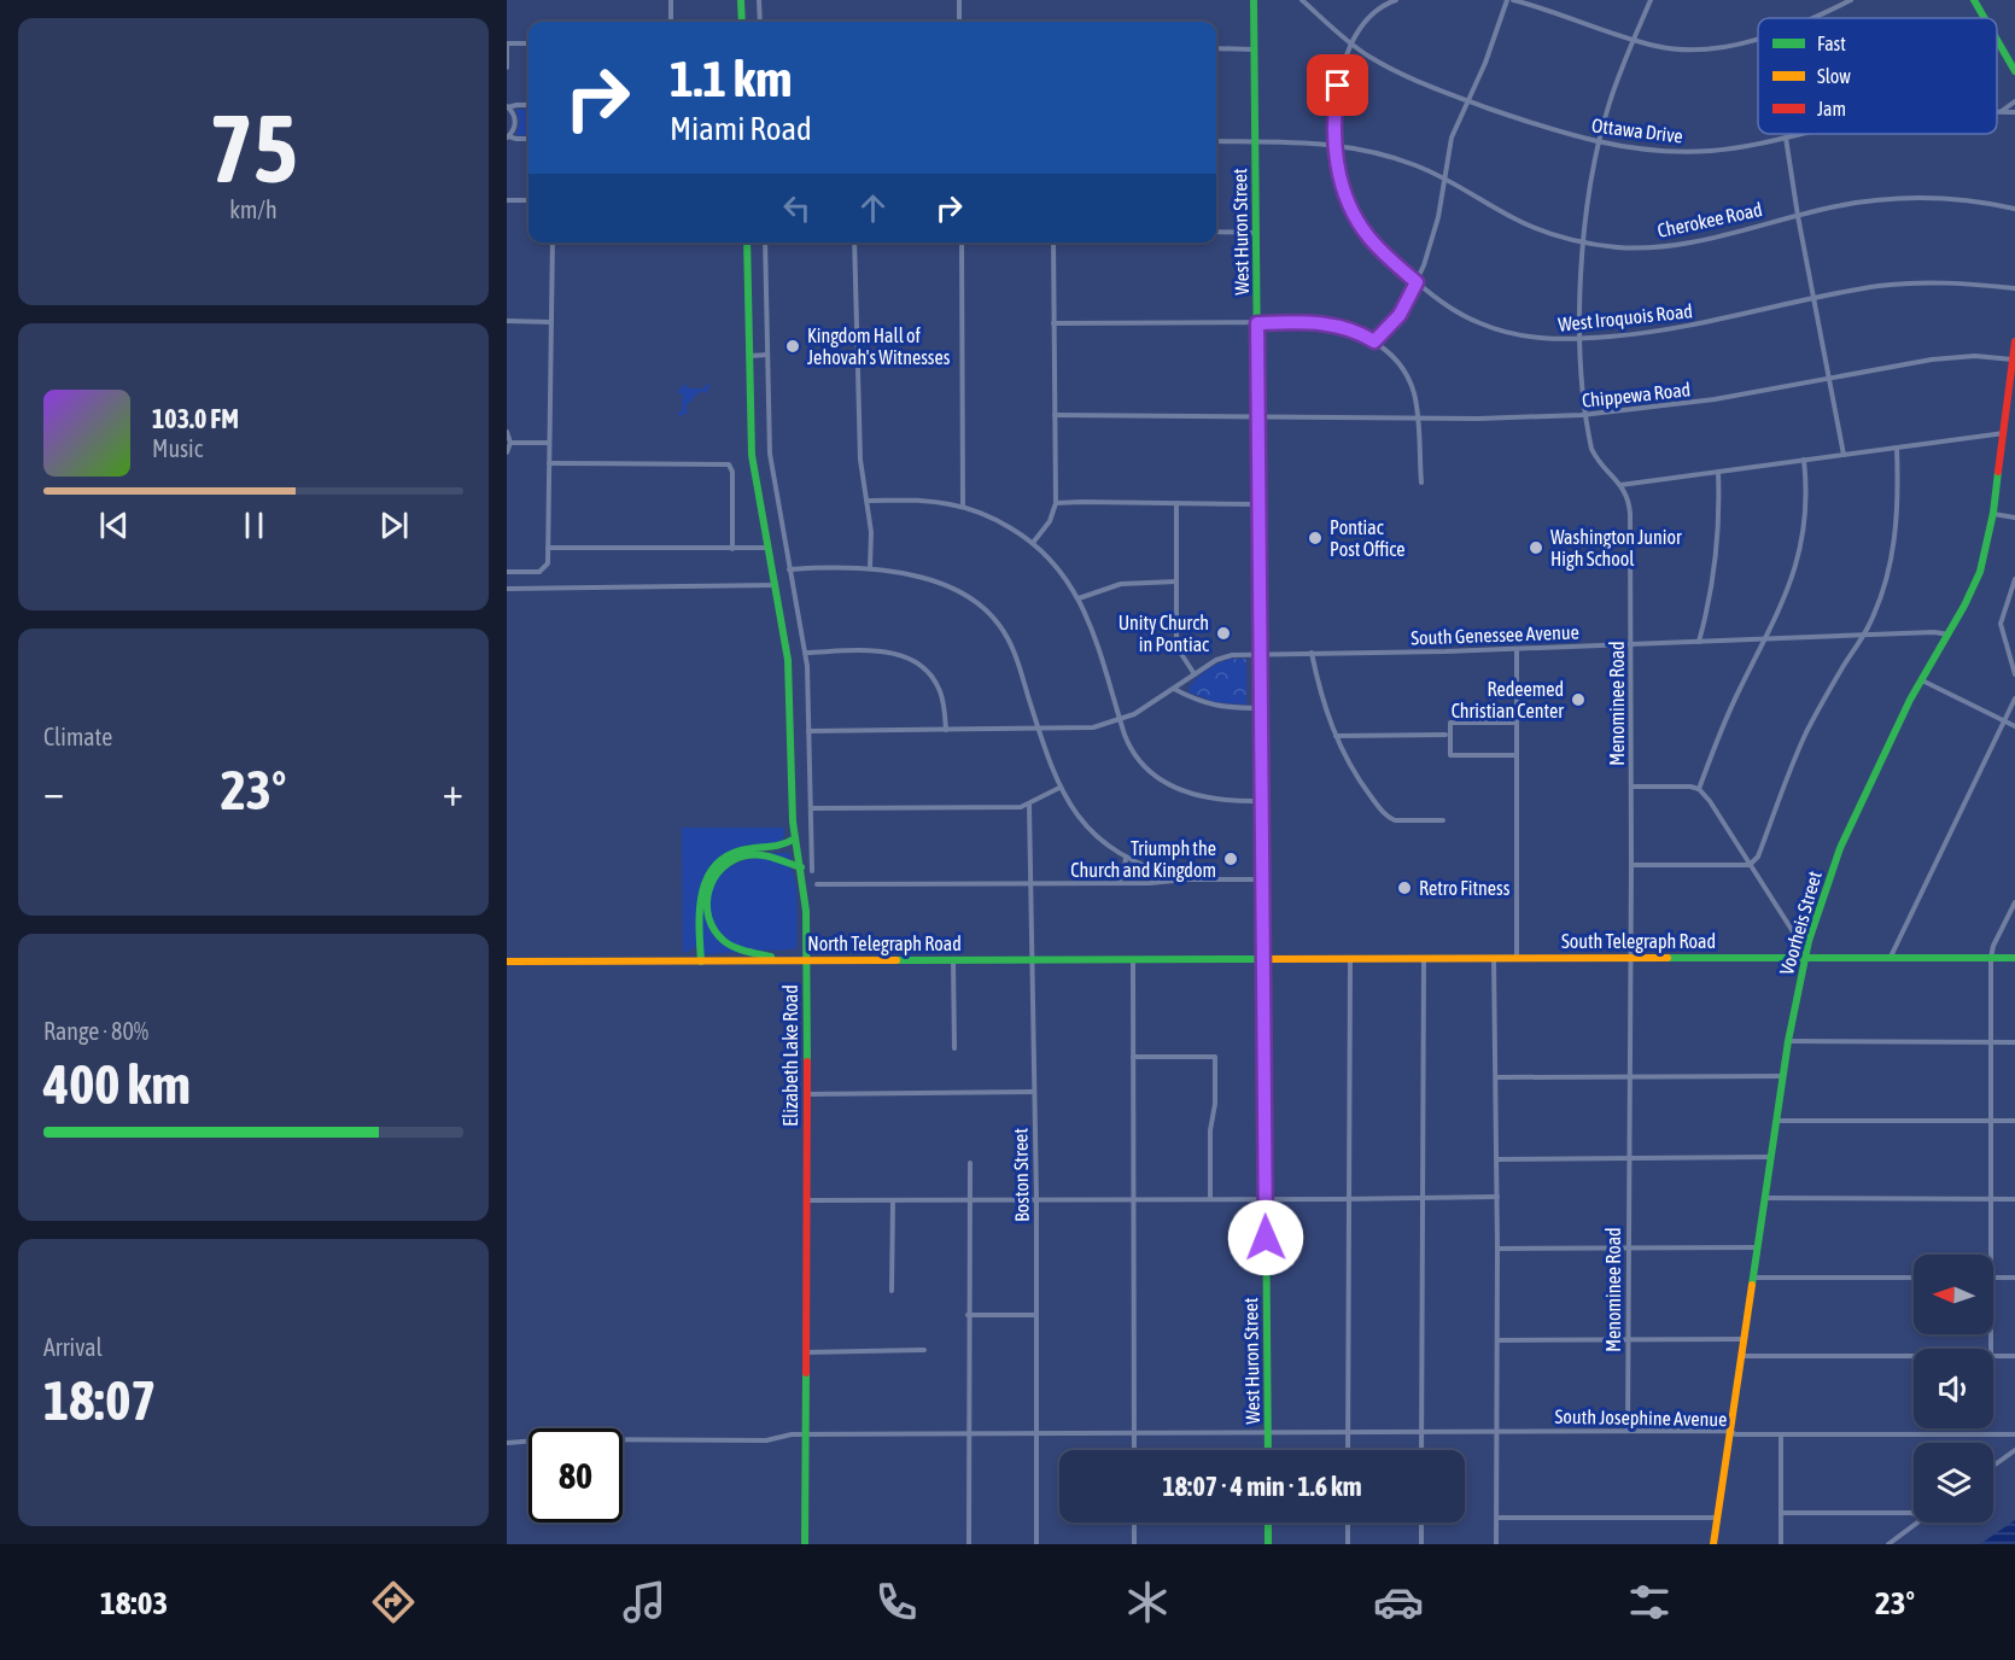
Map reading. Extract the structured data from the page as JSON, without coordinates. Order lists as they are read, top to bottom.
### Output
{
  "streets": {
    "main road": [
      "West Huron Street",
      "Voorheis Street",
      "South Telegraph Road",
      "North Telegraph Road",
      "Elizabeth Lake Road"
    ],
    "street": [
      "Ottawa Drive",
      "Cherokee Road",
      "West Iroquois Road",
      "Chippewa Road",
      "South Genessee Avenue",
      "Menominee Road",
      "Boston Street",
      "South Josephine Avenue"
    ]
  },
  "crossings": [
    ["Ottawa Drive", "West Iroquois Road"],
    ["Ottawa Drive", "Menominee Road"],
    ["Cherokee Road", "West Huron Street"],
    ["Cherokee Road", "West Iroquois Road"],
    ["Cherokee Road", "Menominee Road"],
    ["West Huron Street", "Chippewa Road"],
    ["West Huron Street", "South Genessee Avenue"],
    ["West Huron Street", "South Telegraph Road"],
    ["West Huron Street", "North Telegraph Road"],
    ["West Huron Street", "South Josephine Avenue"],
    ["West Iroquois Road", "Menominee Road"],
    ["Chippewa Road", "Menominee Road"],
    ["Chippewa Road", "Voorheis Street"],
    ["South Genessee Avenue", "Menominee Road"],
    ["South Genessee Avenue", "Voorheis Street"],
    ["Menominee Road", "South Telegraph Road"],
    ["Menominee Road", "South Josephine Avenue"],
    ["Voorheis Street", "South Telegraph Road"],
    ["Voorheis Street", "South Josephine Avenue"],
    ["South Telegraph Road", "North Telegraph Road"],
    ["North Telegraph Road", "Elizabeth Lake Road"],
    ["North Telegraph Road", "Boston Street"],
    ["Elizabeth Lake Road", "South Josephine Avenue"],
    ["Boston Street", "South Josephine Avenue"]
  ],
  "places": [
    "Kingdom Hall of Jehovah's Witnesses",
    "Pontiac Post Office",
    "Washington Junior High School",
    "Unity Church in Pontiac",
    "Redeemed Christian Center",
    "Triumph the Church and Kingdom",
    "Retro Fitness"
  ],
  "legend": ["Fast", "Slow", "Jam"],
  "north": "left",
  "page": {
    "tile": [
      ["75", "km/h"],
      "Climate",
      ["Range · 80%", "400 km"],
      ["Arrival", "18:07"]
    ],
    "turn": ["1.1 km", "Miami Road"],
    "song": ["103.0 FM", "Music"],
    "heat": ["−", "23°", "+"],
    "limit": "80",
    "trip": "18:07 · 4 min · 1.6 km",
    "tabs": ["18:03", "23°"]
  }
}
